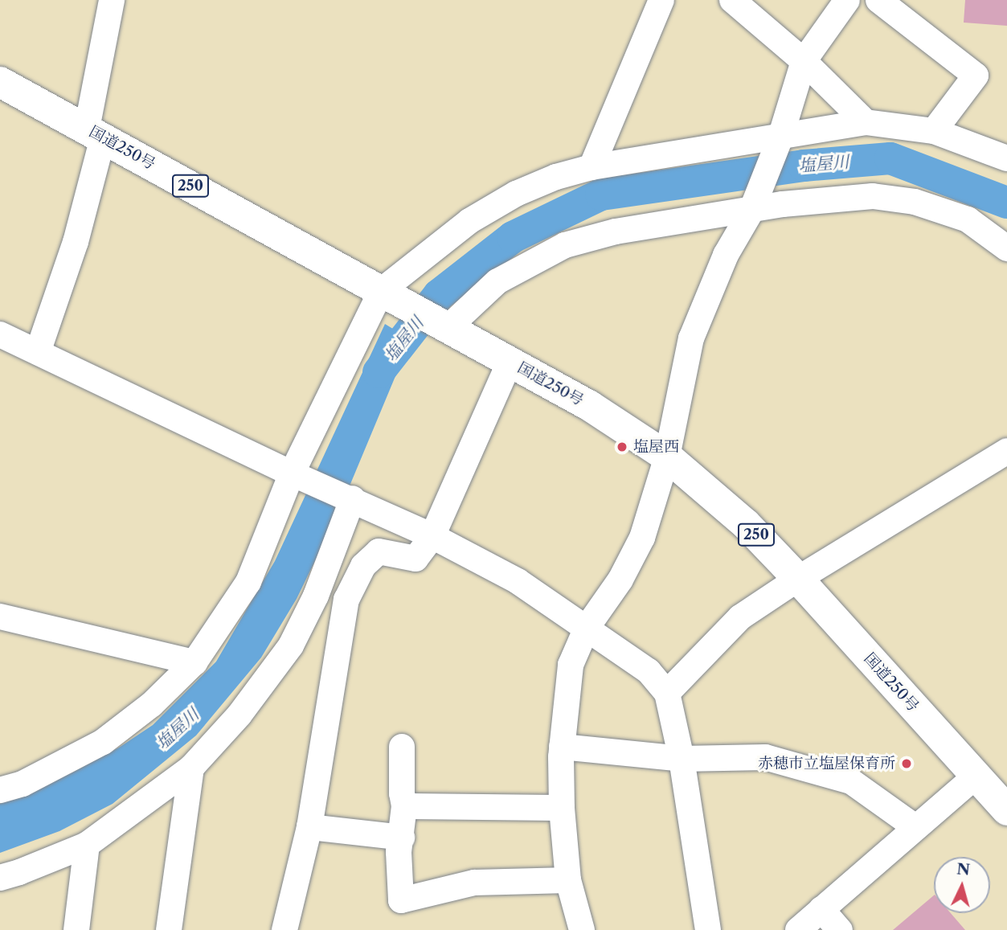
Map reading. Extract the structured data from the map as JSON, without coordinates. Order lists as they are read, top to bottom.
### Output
{
  "streets": {
    "highway": ["国道250号", "250"]
  },
  "water": ["塩屋川"],
  "places": ["塩屋西", "赤穂市立塩屋保育所"],
  "north": "top"
}
